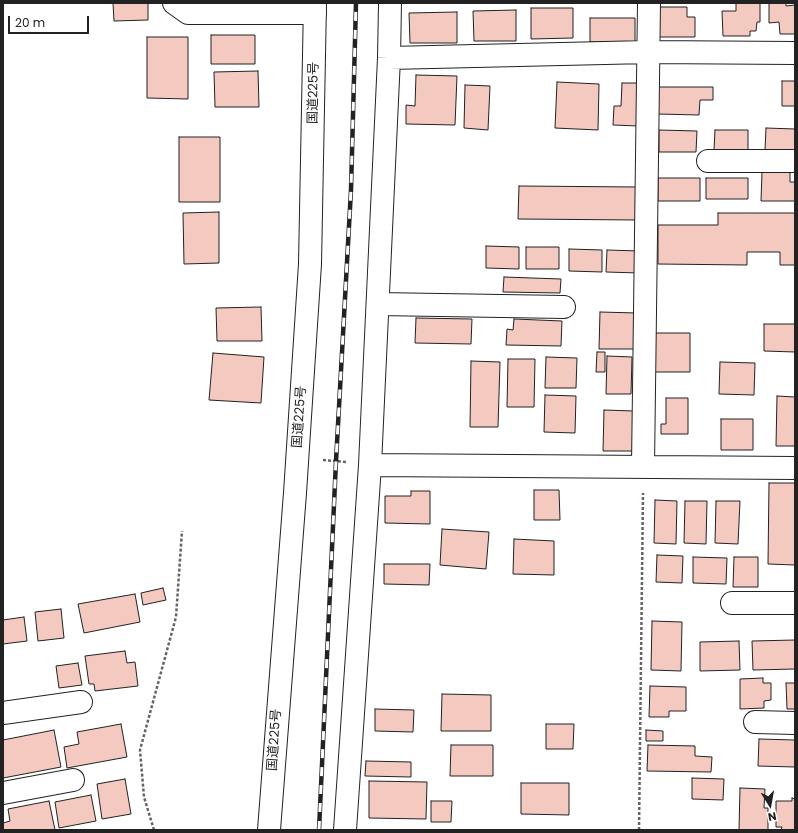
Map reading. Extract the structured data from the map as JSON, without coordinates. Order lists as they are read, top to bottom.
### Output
{
  "streets": {
    "main road": ["国道225号"]
  },
  "scale_bar": "20 m",
  "north": "bottom"
}
